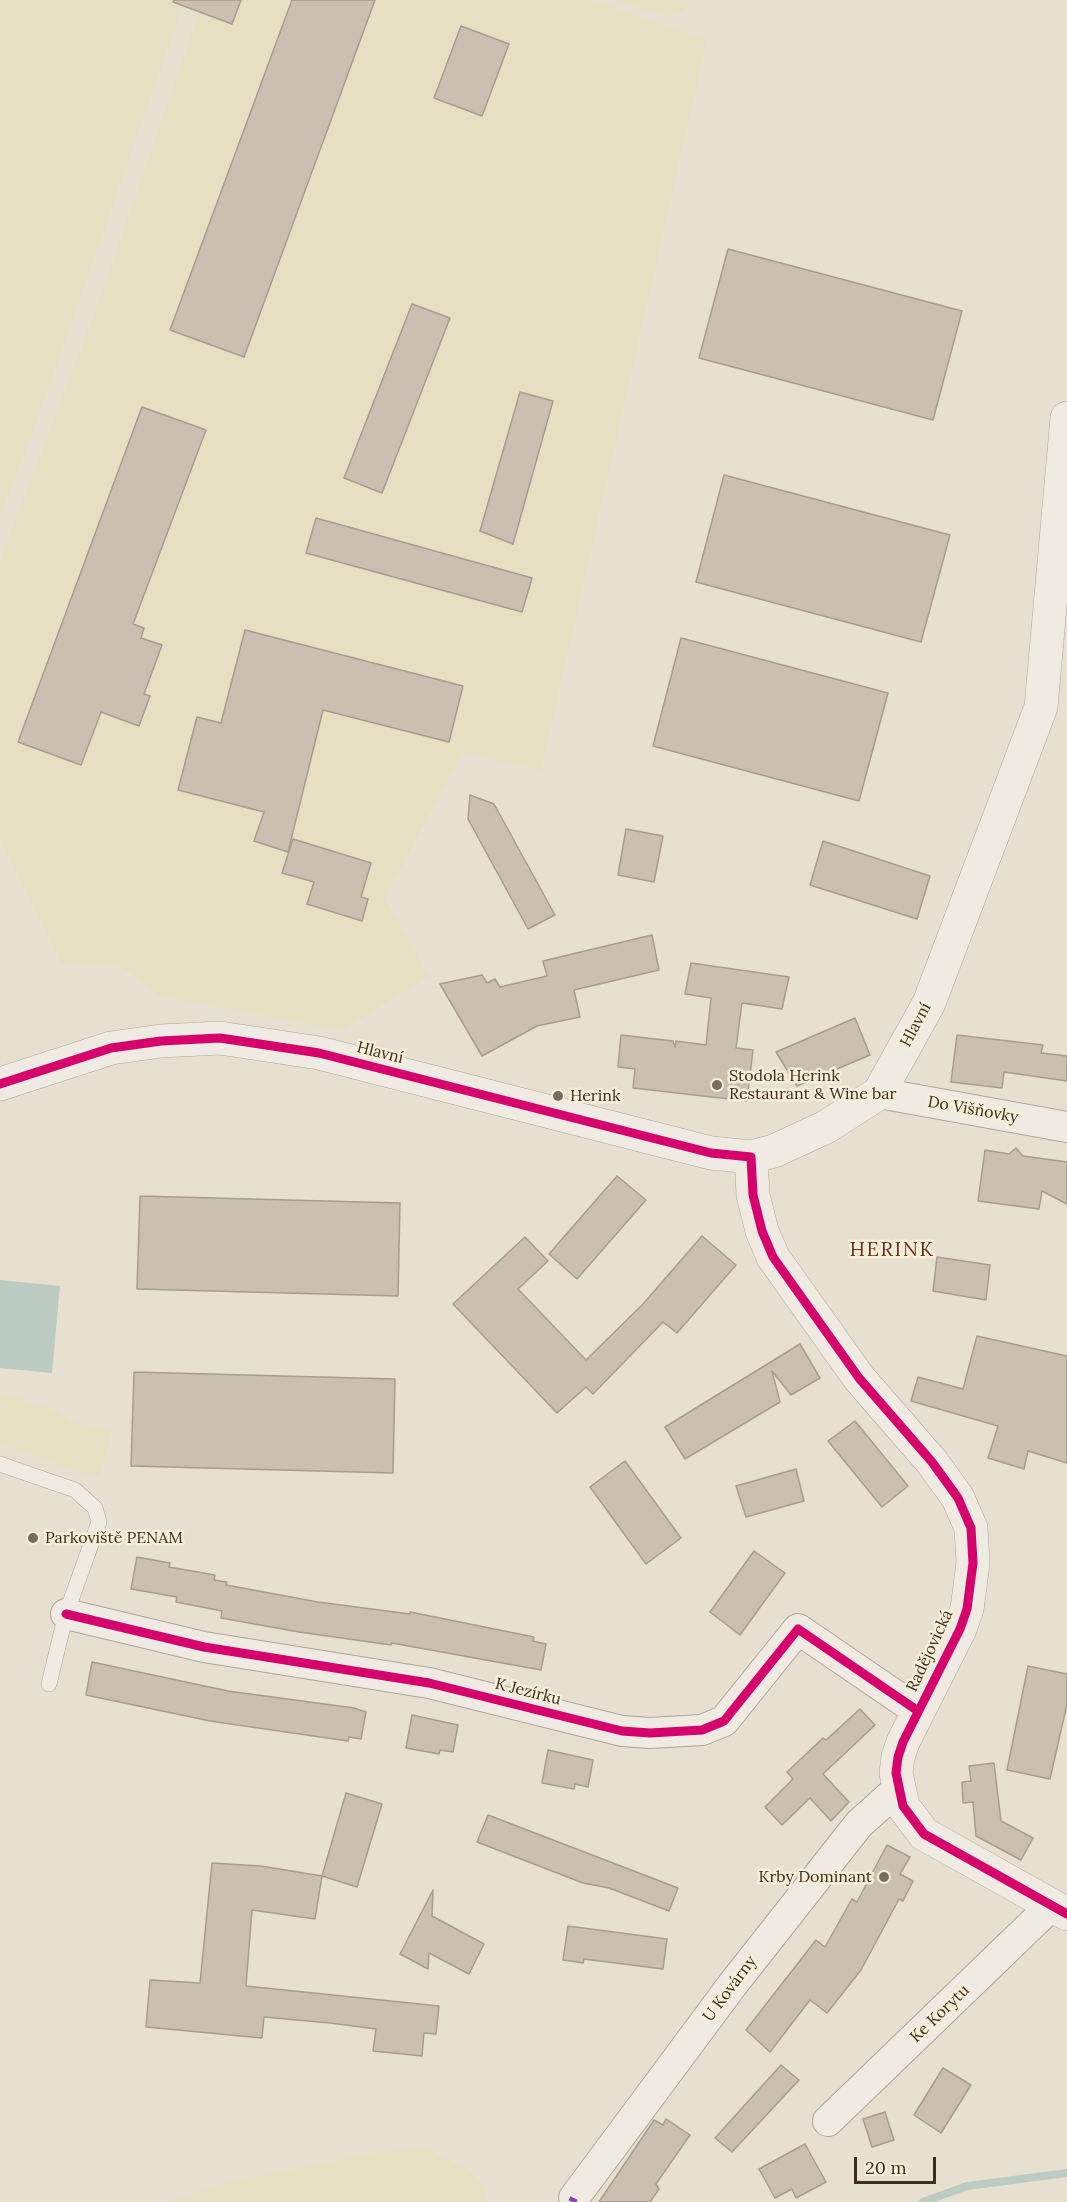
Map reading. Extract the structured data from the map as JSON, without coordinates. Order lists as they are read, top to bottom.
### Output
{
  "streets": {
    "street": [
      "Hlavní",
      "Do Višňovky",
      "Radějovická",
      "K Jezírku",
      "U Kovárny",
      "Ke Korytu"
    ]
  },
  "crossings": [
    ["Hlavní", "Do Višňovky"],
    ["Hlavní", "Radějovická"],
    ["Radějovická", "K Jezírku"],
    ["Radějovická", "U Kovárny"],
    ["Radějovická", "Ke Korytu"]
  ],
  "districts": ["HERINK"],
  "places": [
    "Stodola Herink Restaurant & Wine bar",
    "Herink",
    "Parkoviště PENAM",
    "Krby Dominant"
  ],
  "scale_bar": "20 m"
}
